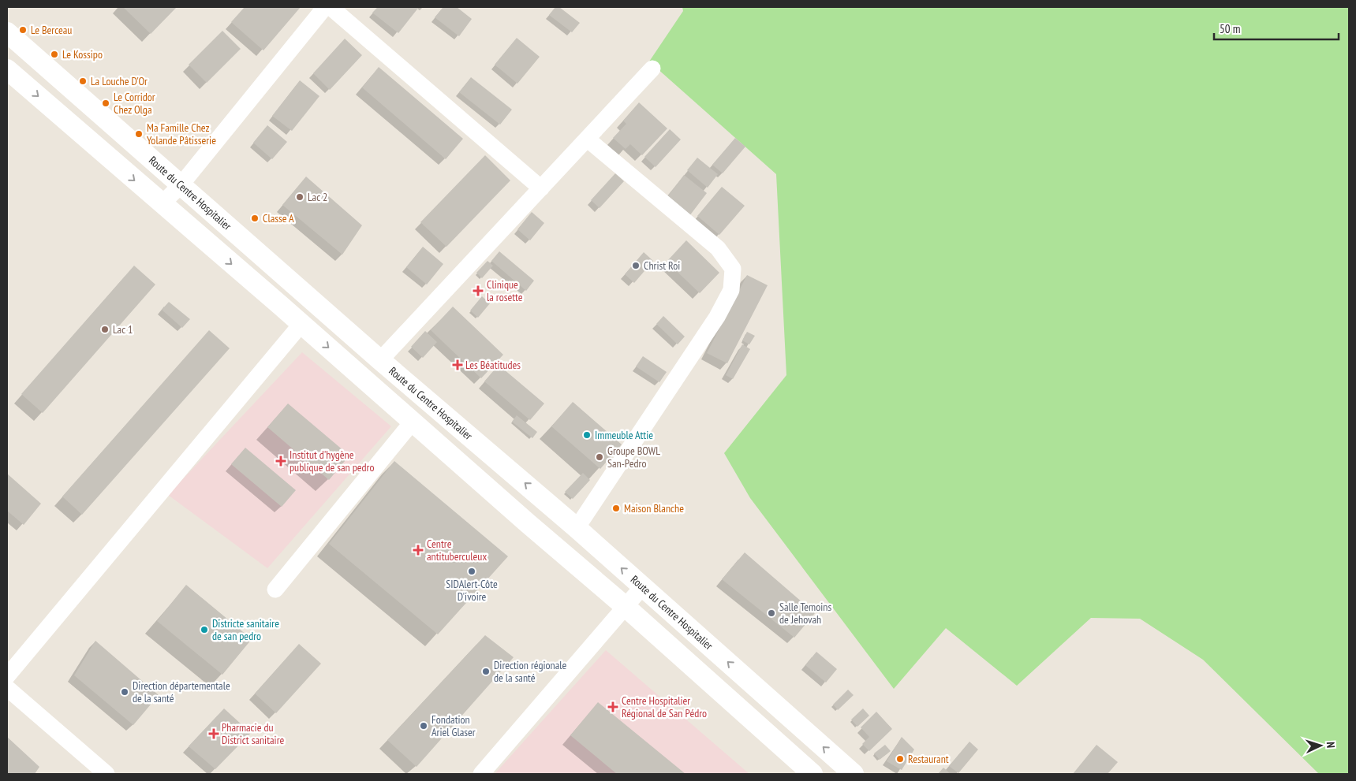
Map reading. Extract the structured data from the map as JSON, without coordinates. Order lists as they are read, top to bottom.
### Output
{
  "streets": {
    "street": ["Route du Centre Hospitalier"]
  },
  "places": {
    "other": [
      "Le Berceau",
      "Le Kossipo",
      "La Louche D'Or",
      "Le Corridor Chez Olga",
      "Ma Famille Chez Yolande Pâtisserie",
      "Lac 2",
      "Classe A",
      "Christ Roi",
      "Lac 1",
      "Immeuble Attie",
      "Groupe BOWL San-Pedro",
      "Maison Blanche",
      "SIDAlert-Côte D'ivoire",
      "Salle Temoins de Jehovah",
      "Districte sanitaire de san pedro",
      "Direction régionale de la santé",
      "Direction départementale de la santé",
      "Fondation Ariel Glaser",
      "Restaurant"
    ],
    "health": [
      "Clinique la rosette",
      "Les Béatitudes",
      "Institut d'hygène publique de san pedro",
      "Centre antituberculeux",
      "Centre Hospitalier Régional de San Pédro",
      "Pharmacie du District sanitaire"
    ]
  },
  "scale_bar": "50 m",
  "north": "right"
}
